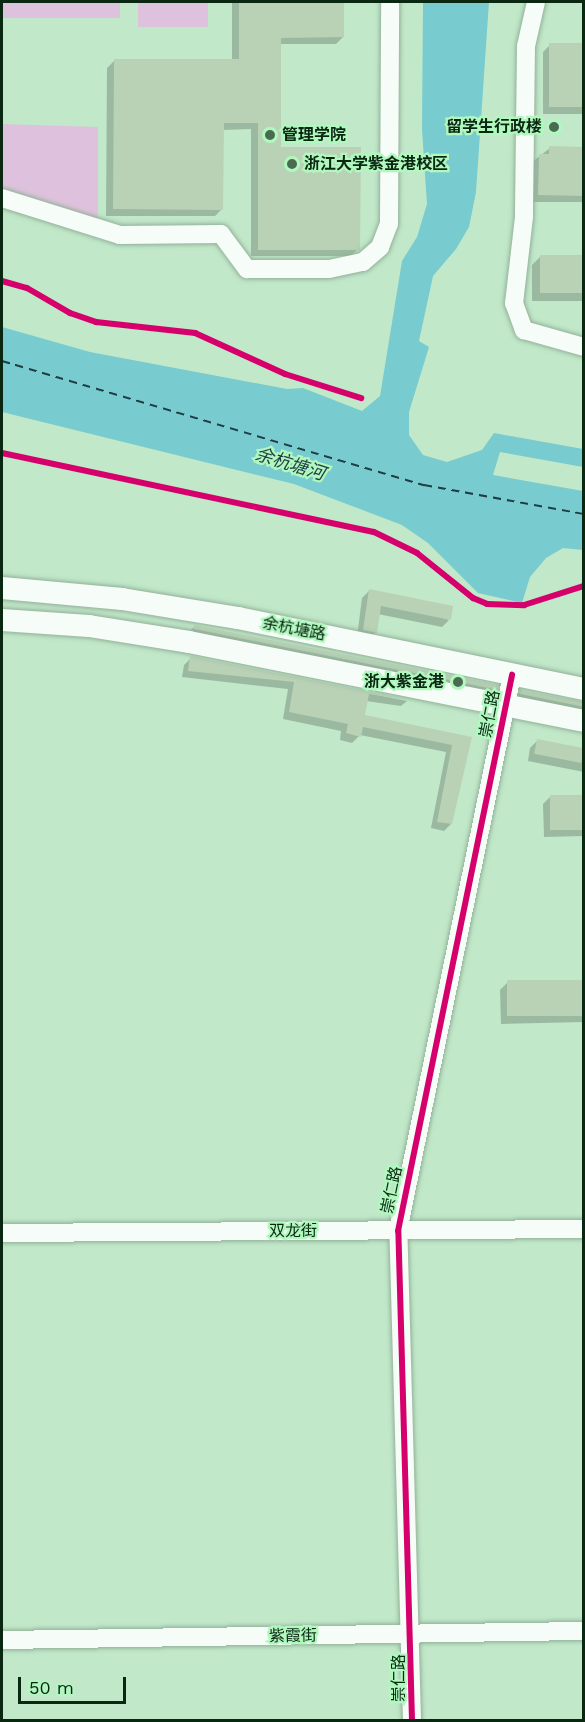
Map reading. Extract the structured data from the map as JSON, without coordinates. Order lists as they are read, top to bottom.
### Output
{
  "streets": {
    "main road": ["余杭塘路"],
    "street": ["崇仁路", "双龙街", "紫霞街"]
  },
  "crossings": [
    ["余杭塘路", "崇仁路"],
    ["崇仁路", "双龙街"],
    ["崇仁路", "紫霞街"]
  ],
  "water": ["余杭塘河"],
  "places": [
    "留学生行政楼",
    "管理学院",
    "浙江大学紫金港校区",
    "浙大紫金港"
  ],
  "scale_bar": "50 m"
}
